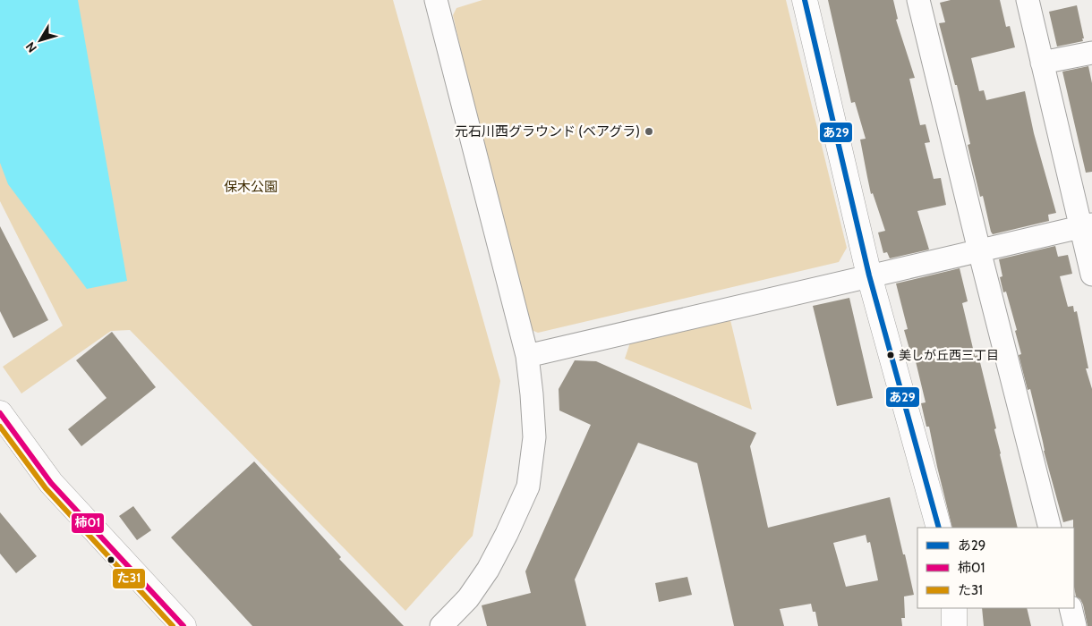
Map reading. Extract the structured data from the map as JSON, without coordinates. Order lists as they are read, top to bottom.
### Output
{
  "parks": ["保木公園"],
  "places": ["元石川西グラウンド (ベアグラ)", "美しが丘西三丁目"],
  "lines": ["transit line あ29", "transit line 柿01", "transit line た31"],
  "legend": ["あ29", "柿01", "た31"],
  "north": "bottom left"
}
